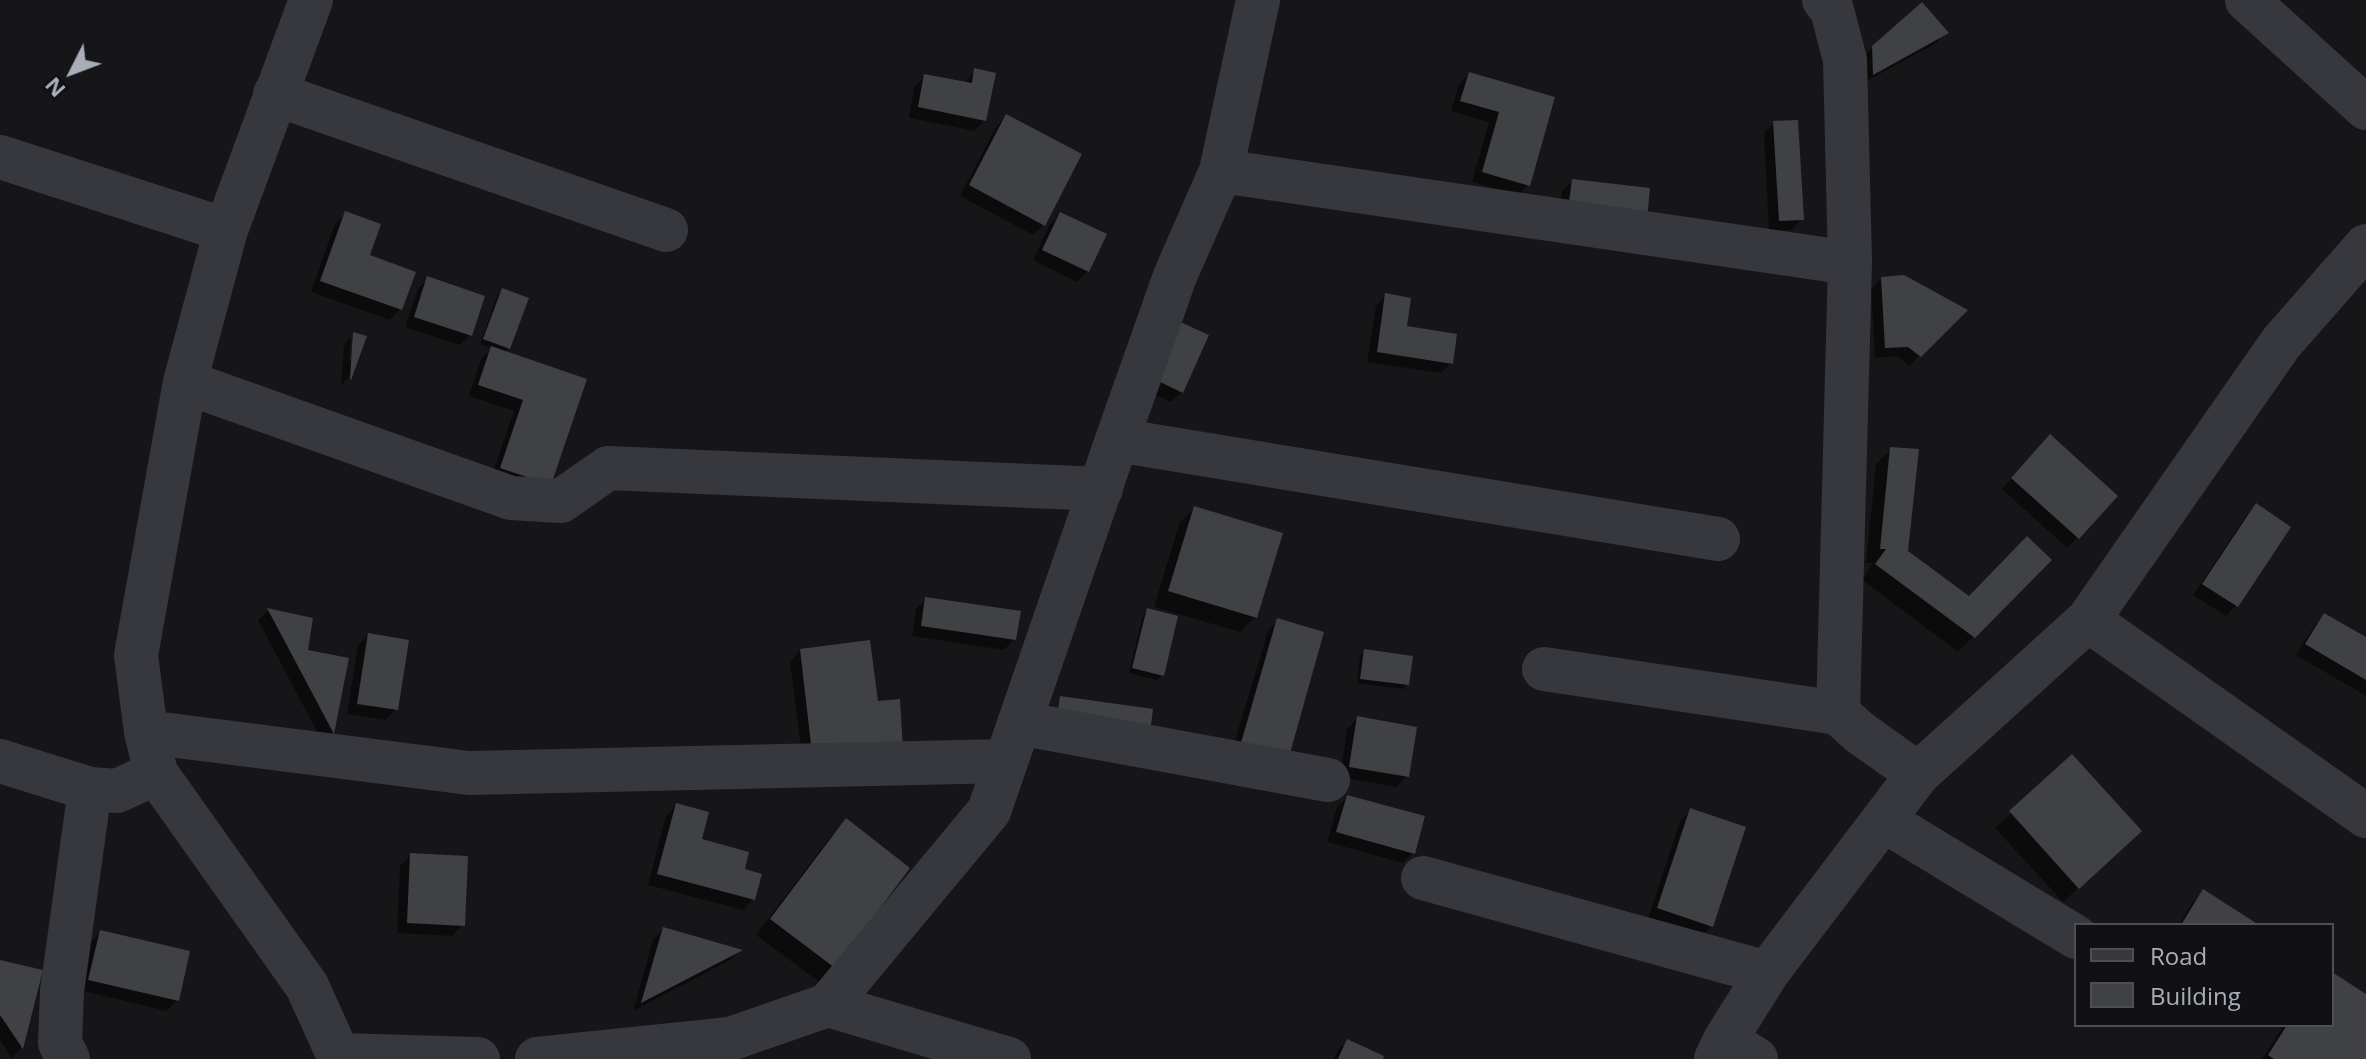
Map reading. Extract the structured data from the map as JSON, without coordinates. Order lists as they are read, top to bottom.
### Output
{
  "legend": ["Road", "Building"],
  "north": "bottom left"
}
